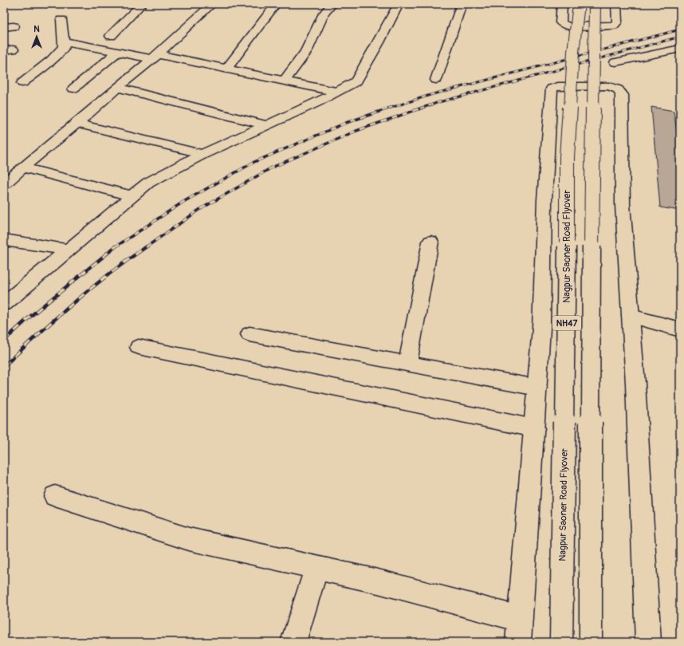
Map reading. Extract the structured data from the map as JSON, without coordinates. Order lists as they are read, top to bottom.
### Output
{
  "streets": {
    "main road": ["Nagpur Saoner Road Flyover", "NH47"]
  },
  "north": "top"
}
